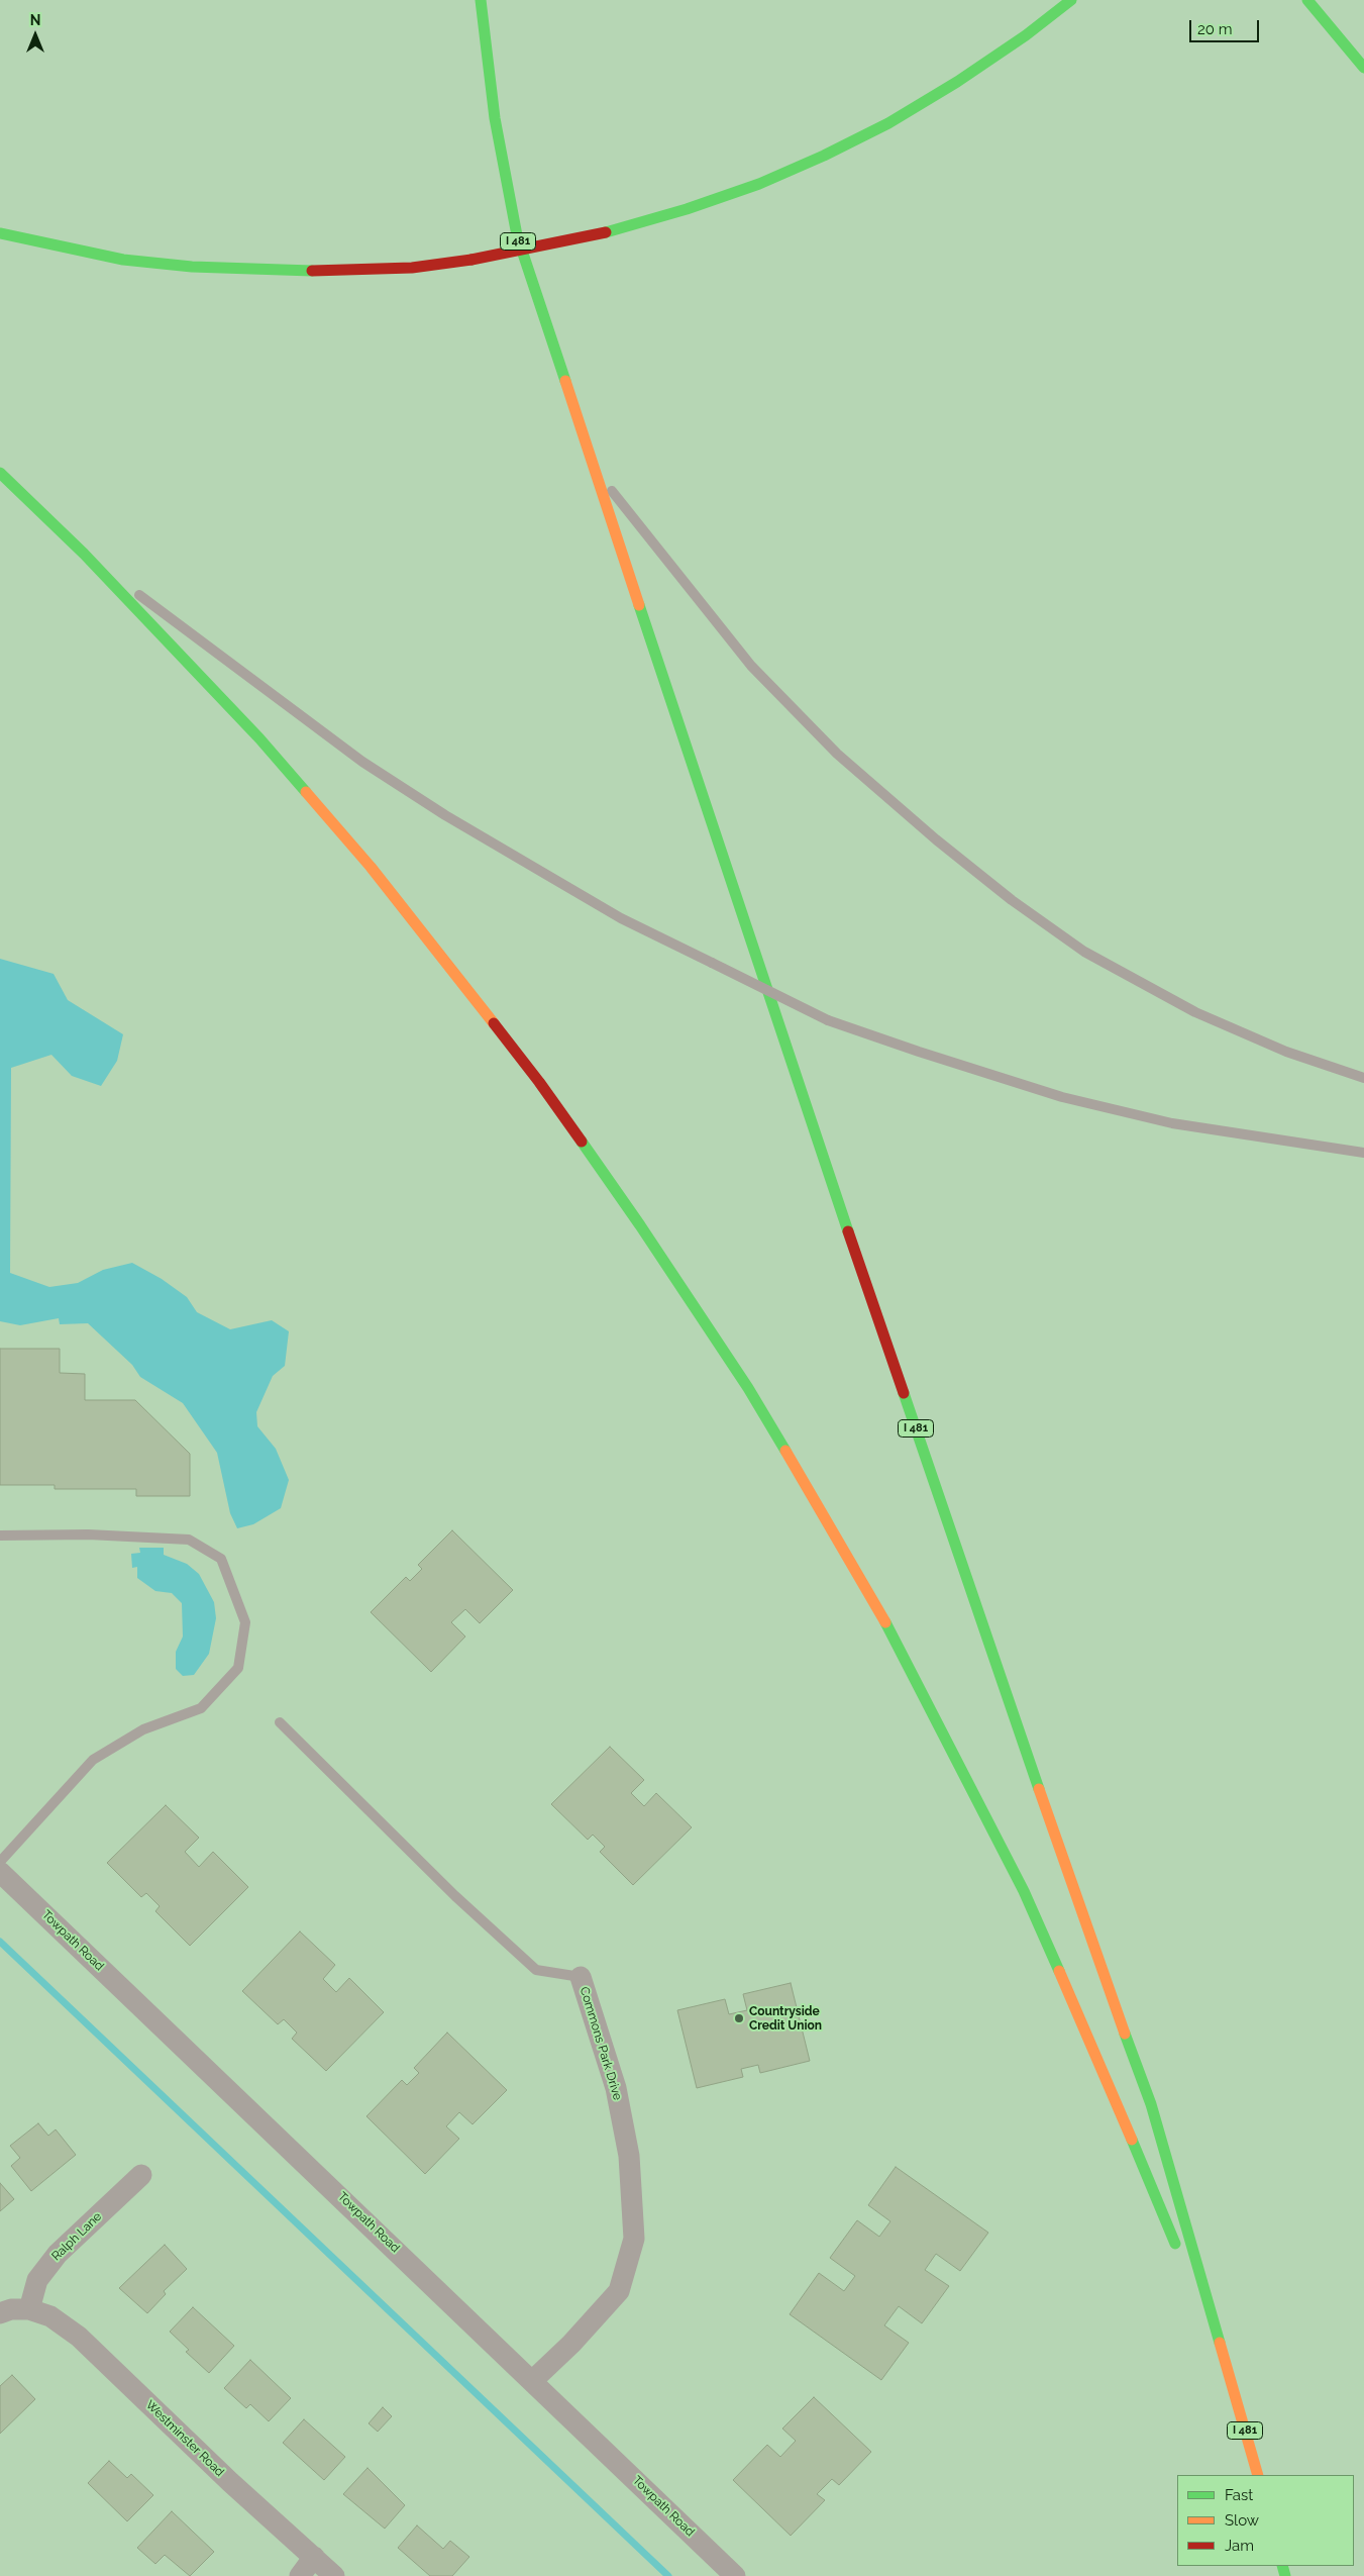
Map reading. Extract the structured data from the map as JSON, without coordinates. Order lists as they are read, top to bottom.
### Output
{
  "streets": {
    "highway": ["I 481"],
    "street": [
      "Towpath Road",
      "Commons Park Drive",
      "Ralph Lane",
      "Westminster Road"
    ]
  },
  "crossings": [
    ["Towpath Road", "Commons Park Drive"],
    ["Ralph Lane", "Westminster Road"]
  ],
  "places": ["Countryside Credit Union"],
  "legend": ["Fast", "Slow", "Jam"],
  "scale_bar": "20 m",
  "north": "top"
}
